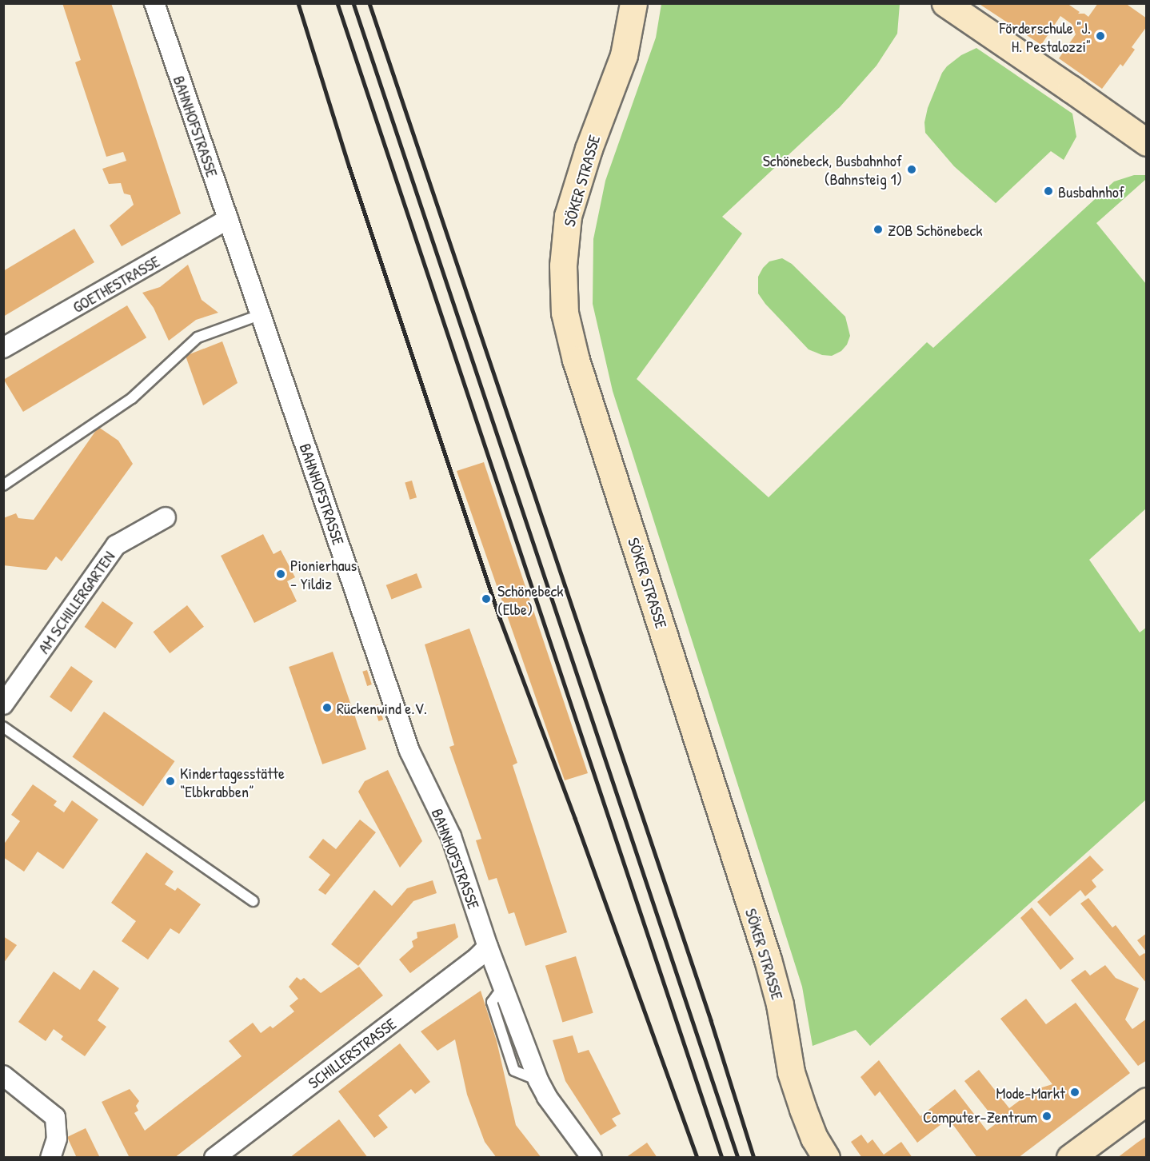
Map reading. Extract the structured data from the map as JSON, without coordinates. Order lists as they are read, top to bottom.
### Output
{
  "streets": {
    "street": [
      "BAHNHOFSTRASSE",
      "SÖKER STRASSE",
      "GOETHESTRASSE",
      "AM SCHILLERGARTEN",
      "SCHILLERSTRASSE"
    ]
  },
  "crossings": [
    ["BAHNHOFSTRASSE", "GOETHESTRASSE"],
    ["BAHNHOFSTRASSE", "SCHILLERSTRASSE"]
  ],
  "places": [
    "Förderschule \"J. H. Pestalozzi\"",
    "Schönebeck, Busbahnhof (Bahnsteig 1)",
    "Busbahnhof",
    "ZOB Schönebeck",
    "Pionierhaus - Yildiz",
    "Schönebeck (Elbe)",
    "Rückenwind e.V.",
    "Kindertagesstätte “Elbkrabben”",
    "Mode-Markt",
    "Computer-Zentrum"
  ]
}
